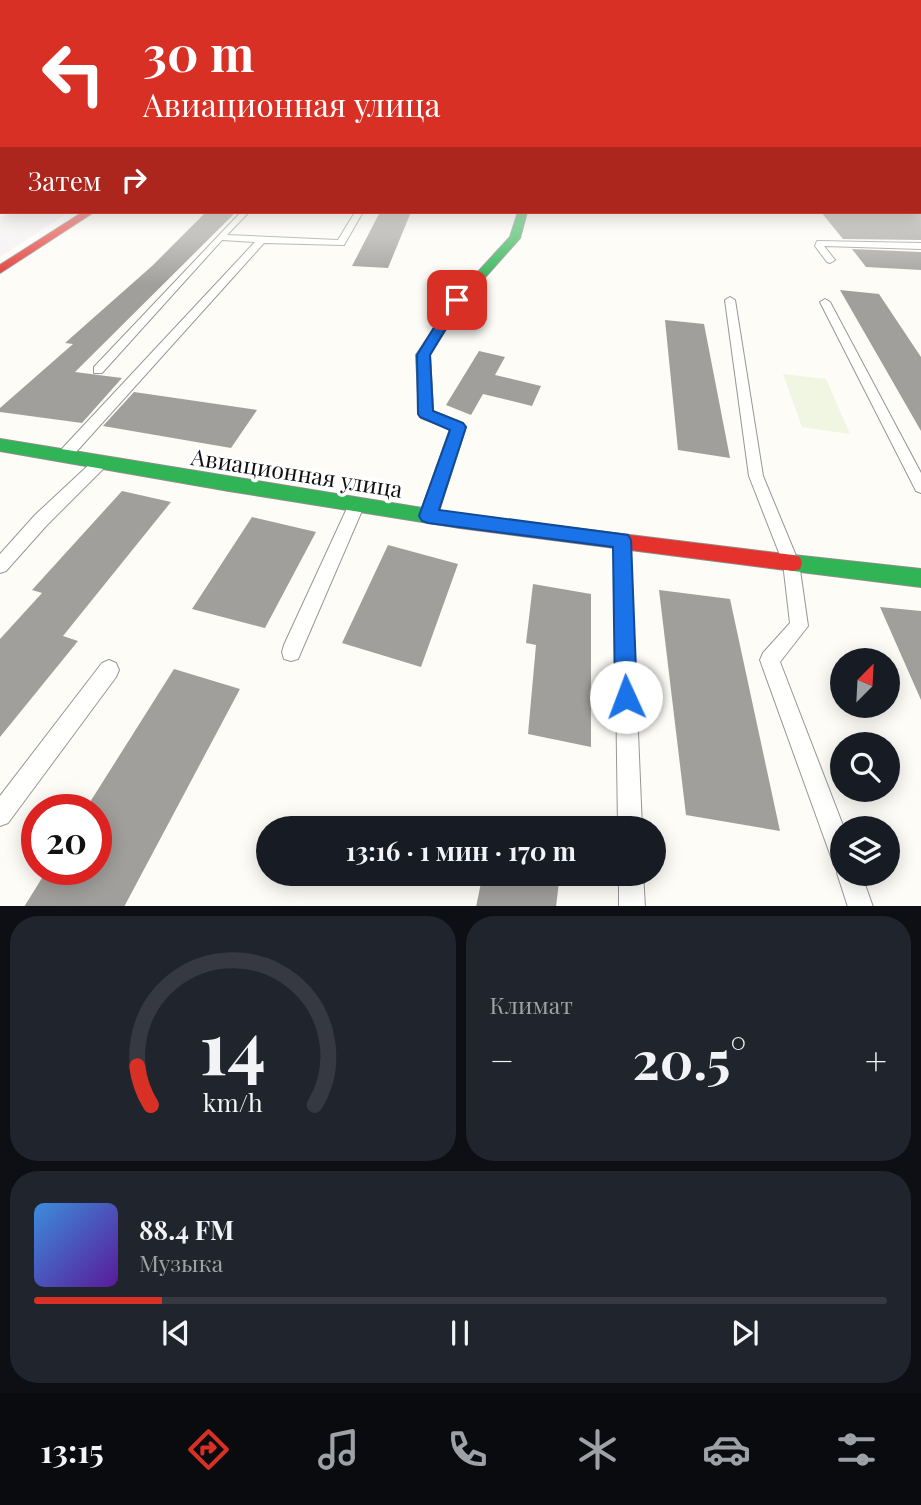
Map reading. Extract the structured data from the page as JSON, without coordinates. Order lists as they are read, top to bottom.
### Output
{
  "streets": {
    "street": ["Авиационная улица"]
  },
  "north": "top right",
  "page": {
    "turn": ["30 m", "Авиационная улица"],
    "then": "Затем",
    "limit": "20",
    "trip": "13:16 · 1 мин · 170 m",
    "tile": "Климат",
    "heat": ["−", "20.5°", "+"],
    "song": ["88.4 FM", "Музыка"],
    "tabs": "13:15",
    "gauge": ["14", "km/h"]
  }
}
